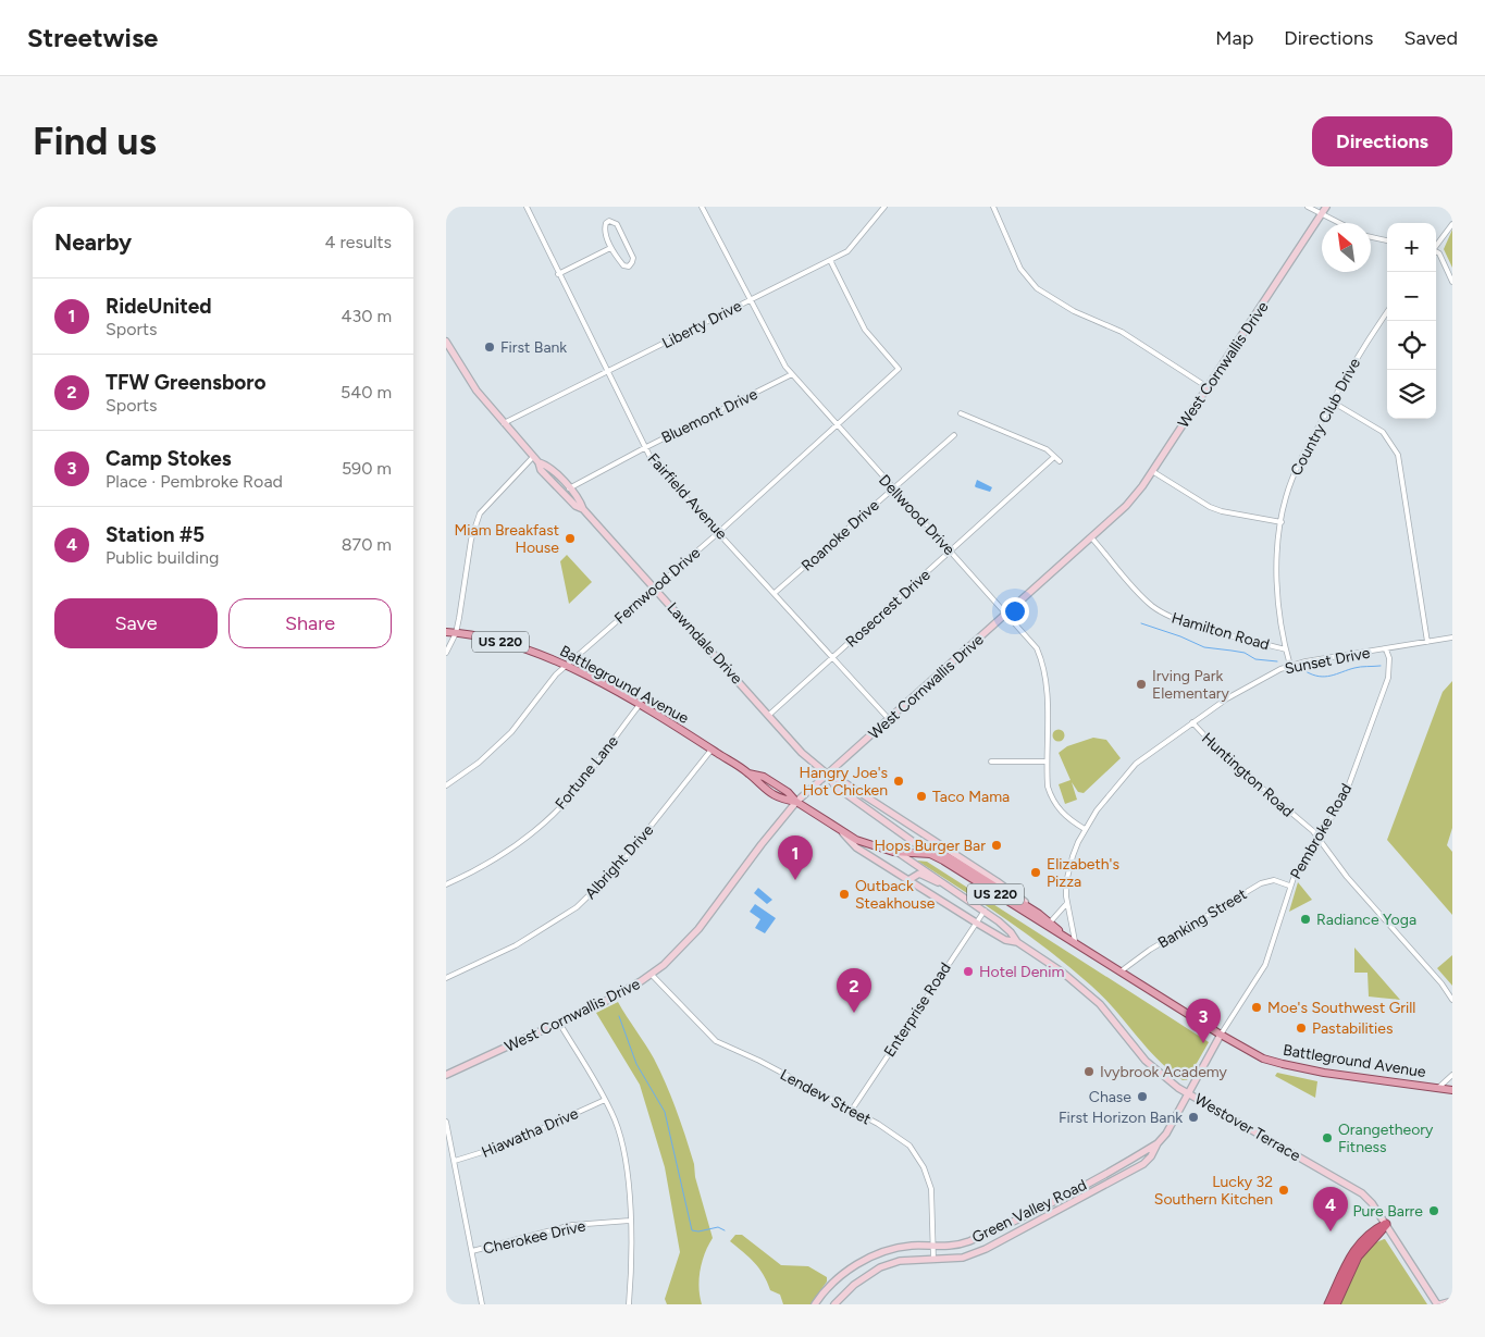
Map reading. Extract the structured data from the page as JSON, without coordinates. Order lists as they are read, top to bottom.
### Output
{
  "streets": {
    "main road": [
      "West Cornwallis Drive",
      "US 220",
      "Lawndale Drive",
      "Battleground Avenue",
      "Pembroke Road",
      "Westover Terrace",
      "Green Valley Road"
    ],
    "street": [
      "Liberty Drive",
      "Bluemont Drive",
      "Country Club Drive",
      "Fairfield Avenue",
      "Dellwood Drive",
      "Roanoke Drive",
      "Fernwood Drive",
      "Rosecrest Drive",
      "Hamilton Road",
      "Sunset Drive",
      "Fortune Lane",
      "Huntington Road",
      "Albright Drive",
      "Banking Street",
      "Enterprise Road",
      "Lendew Street",
      "Hiawatha Drive",
      "Cherokee Drive"
    ]
  },
  "crossings": [
    ["Liberty Drive", "Fairfield Avenue"],
    ["Liberty Drive", "Dellwood Drive"],
    ["Liberty Drive", "Fernwood Drive"],
    ["Liberty Drive", "Lawndale Drive"],
    ["West Cornwallis Drive", "Fairfield Avenue"],
    ["West Cornwallis Drive", "Dellwood Drive"],
    ["West Cornwallis Drive", "Hamilton Road"],
    ["West Cornwallis Drive", "Lawndale Drive"],
    ["West Cornwallis Drive", "Battleground Avenue"],
    ["West Cornwallis Drive", "Lendew Street"],
    ["Bluemont Drive", "Fairfield Avenue"],
    ["Bluemont Drive", "Dellwood Drive"],
    ["Bluemont Drive", "Lawndale Drive"],
    ["Country Club Drive", "Hamilton Road"],
    ["Country Club Drive", "Sunset Drive"],
    ["Fairfield Avenue", "Roanoke Drive"],
    ["Fairfield Avenue", "Fernwood Drive"],
    ["Fairfield Avenue", "Rosecrest Drive"],
    ["Dellwood Drive", "Roanoke Drive"],
    ["Dellwood Drive", "Fernwood Drive"],
    ["Dellwood Drive", "Rosecrest Drive"],
    ["Dellwood Drive", "Sunset Drive"],
    ["Fernwood Drive", "Lawndale Drive"],
    ["Fernwood Drive", "Battleground Avenue"],
    ["Rosecrest Drive", "Lawndale Drive"],
    ["Lawndale Drive", "Battleground Avenue"],
    ["Sunset Drive", "Battleground Avenue"],
    ["Sunset Drive", "Huntington Road"],
    ["Sunset Drive", "Pembroke Road"],
    ["Battleground Avenue", "Fortune Lane"],
    ["Battleground Avenue", "Pembroke Road"],
    ["Battleground Avenue", "Albright Drive"],
    ["Battleground Avenue", "Banking Street"],
    ["Battleground Avenue", "Westover Terrace"],
    ["Huntington Road", "Pembroke Road"],
    ["Pembroke Road", "Banking Street"],
    ["Pembroke Road", "Westover Terrace"],
    ["Pembroke Road", "Green Valley Road"],
    ["Enterprise Road", "Lendew Street"],
    ["Enterprise Road", "Westover Terrace"],
    ["Lendew Street", "Green Valley Road"],
    ["Westover Terrace", "Green Valley Road"]
  ],
  "places": [
    "First Bank",
    "Miam Breakfast House",
    "Irving Park Elementary",
    "Hangry Joe's Hot Chicken",
    "Taco Mama",
    "Hops Burger Bar",
    "Elizabeth's Pizza",
    "Outback Steakhouse",
    "Radiance Yoga",
    "Hotel Denim",
    "Moe's Southwest Grill",
    "Pastabilities",
    "Ivybrook Academy",
    "Chase",
    "First Horizon Bank",
    "Orangetheory Fitness",
    "Lucky 32 Southern Kitchen",
    "Pure Barre"
  ],
  "north": "top left",
  "page": {
    "header": "Streetwise",
    "nav": ["Map", "Directions", "Saved"],
    "buttons": [
      "Directions",
      ["Save", "Share"]
    ],
    "title": "Find us",
    "heading": ["Nearby", "4 results"],
    "map_buttons": ["+", "−"],
    "list": [
      {
        "mark": "1",
        "name": "RideUnited",
        "note": "Sports",
        "value": "430 m"
      },
      {
        "mark": "2",
        "name": "TFW Greensboro",
        "note": "Sports",
        "value": "540 m"
      },
      {
        "mark": "3",
        "name": "Camp Stokes",
        "note": "Place · Pembroke Road",
        "value": "590 m"
      },
      {
        "mark": "4",
        "name": "Station #5",
        "note": "Public building",
        "value": "870 m"
      }
    ],
    "pins": [
      "1",
      "2",
      "3",
      "4"
    ]
  }
}
